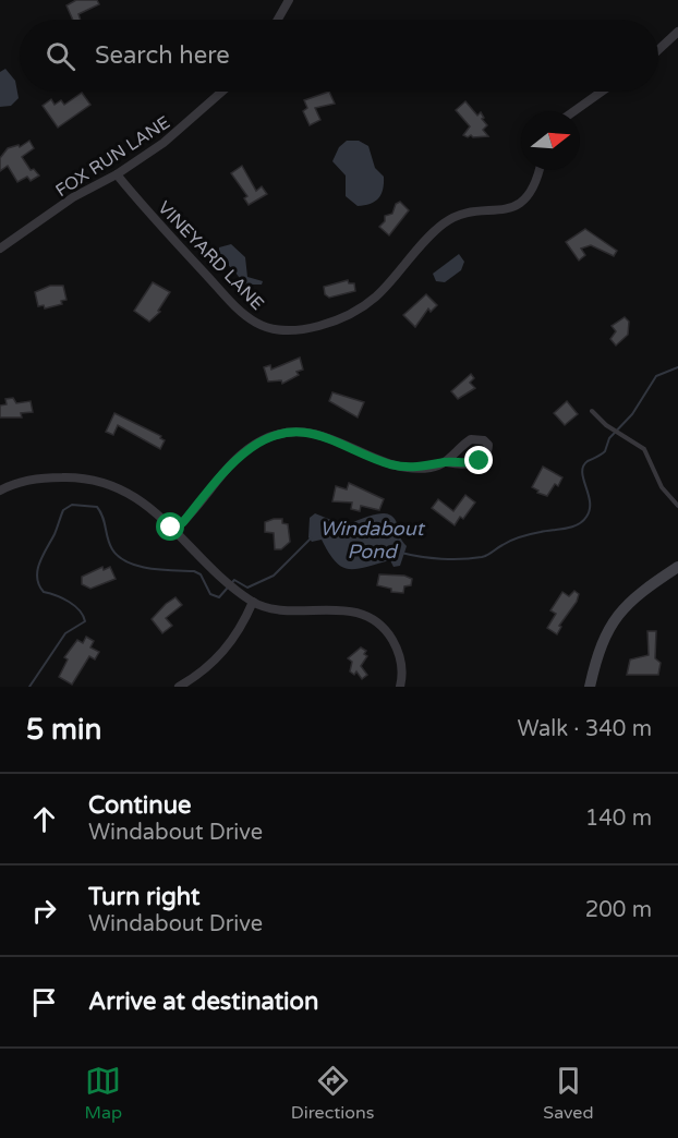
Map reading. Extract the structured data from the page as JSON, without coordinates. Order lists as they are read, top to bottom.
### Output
{
  "streets": {
    "street": ["FOX RUN LANE", "VINEYARD LANE"]
  },
  "crossings": [
    ["FOX RUN LANE", "VINEYARD LANE"]
  ],
  "water": ["Windabout Pond"],
  "north": "right",
  "page": {
    "search": "Search here",
    "heading": ["5 min", "Walk · 340 m"],
    "list": [
      ["Continue", "Windabout Drive", "140 m"],
      ["Turn right", "Windabout Drive", "200 m"],
      "Arrive at destination"
    ],
    "nav": ["Map", "Directions", "Saved"]
  }
}
